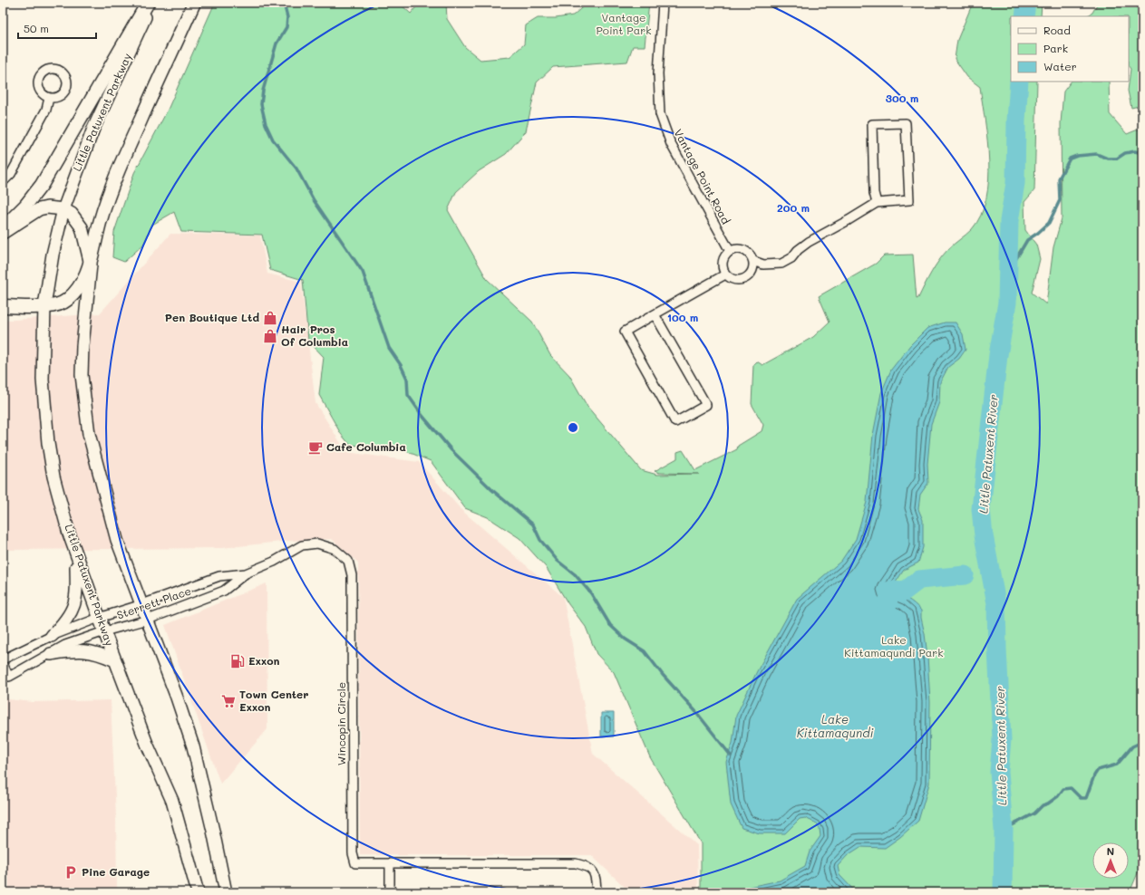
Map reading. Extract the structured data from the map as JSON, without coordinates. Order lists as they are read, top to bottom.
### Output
{
  "streets": {
    "main road": ["Little Patuxent Parkway"],
    "street": ["Vantage Point Road", "Sterrett Place", "Wincopin Circle"]
  },
  "crossings": [
    ["Little Patuxent Parkway", "Sterrett Place"],
    ["Sterrett Place", "Wincopin Circle"]
  ],
  "water": ["Little Patuxent River", "Lake Kittamaqundi"],
  "parks": ["Vantage Point Park", "Lake Kittamaqundi Park"],
  "places": {
    "shop": ["Pen Boutique Ltd", "Hair Pros Of Columbia"],
    "cafe": ["Cafe Columbia"],
    "fuel station": ["Exxon"],
    "supermarket": ["Town Center Exxon"],
    "parking": ["Pine Garage"]
  },
  "legend": ["Road", "Park", "Water"],
  "scale_bar": "50 m",
  "north": "top",
  "rings": ["300 m", "200 m", "100 m"]
}
